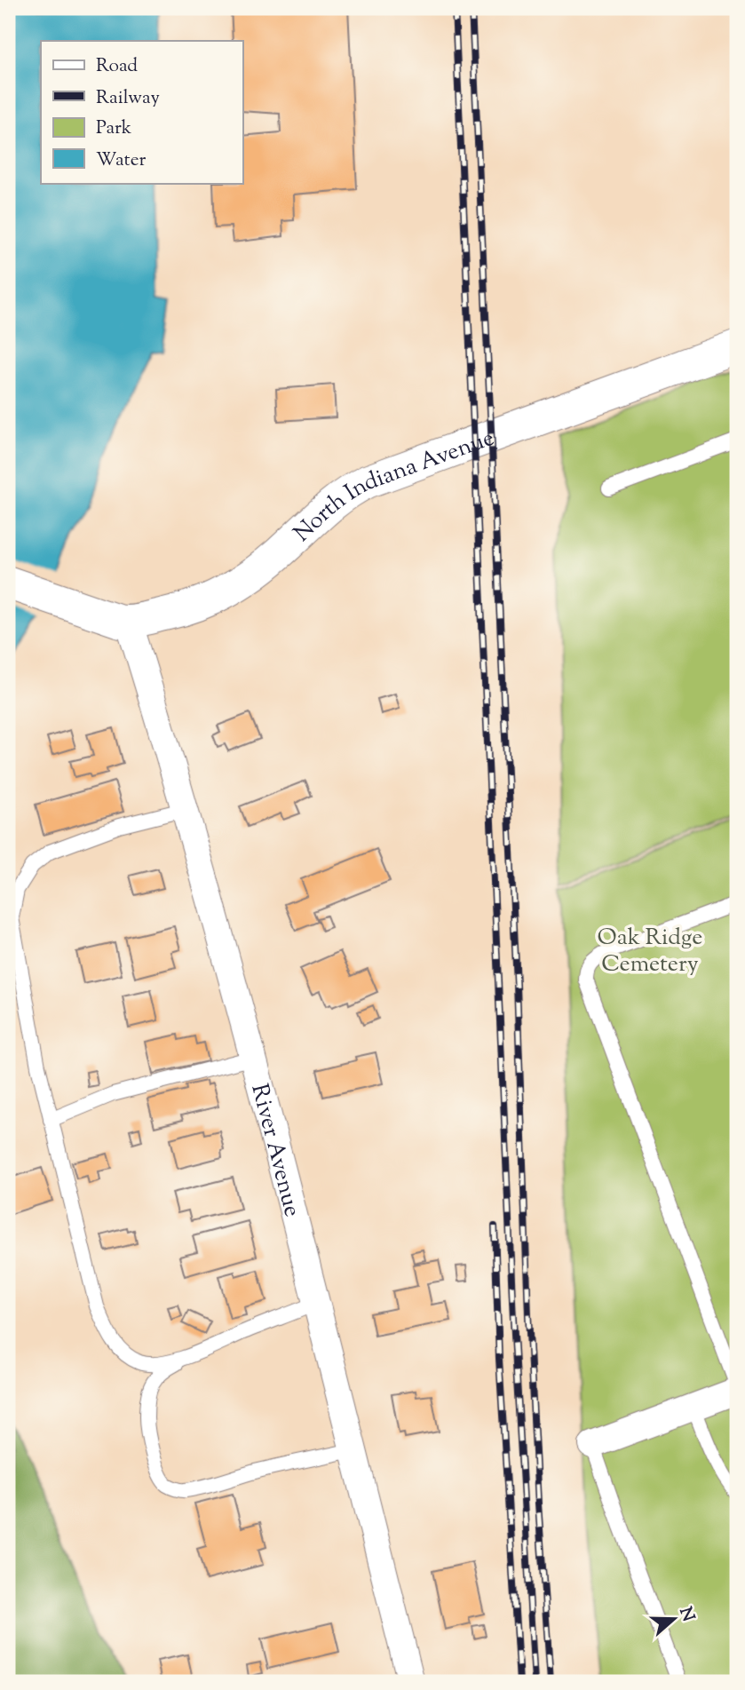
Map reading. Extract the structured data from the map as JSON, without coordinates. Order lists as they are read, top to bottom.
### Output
{
  "streets": {
    "street": ["North Indiana Avenue", "River Avenue"]
  },
  "crossings": [
    ["North Indiana Avenue", "River Avenue"]
  ],
  "parks": ["Oak Ridge Cemetery"],
  "legend": [
    "Road",
    "Railway",
    "Park",
    "Water"
  ],
  "north": "right"
}
